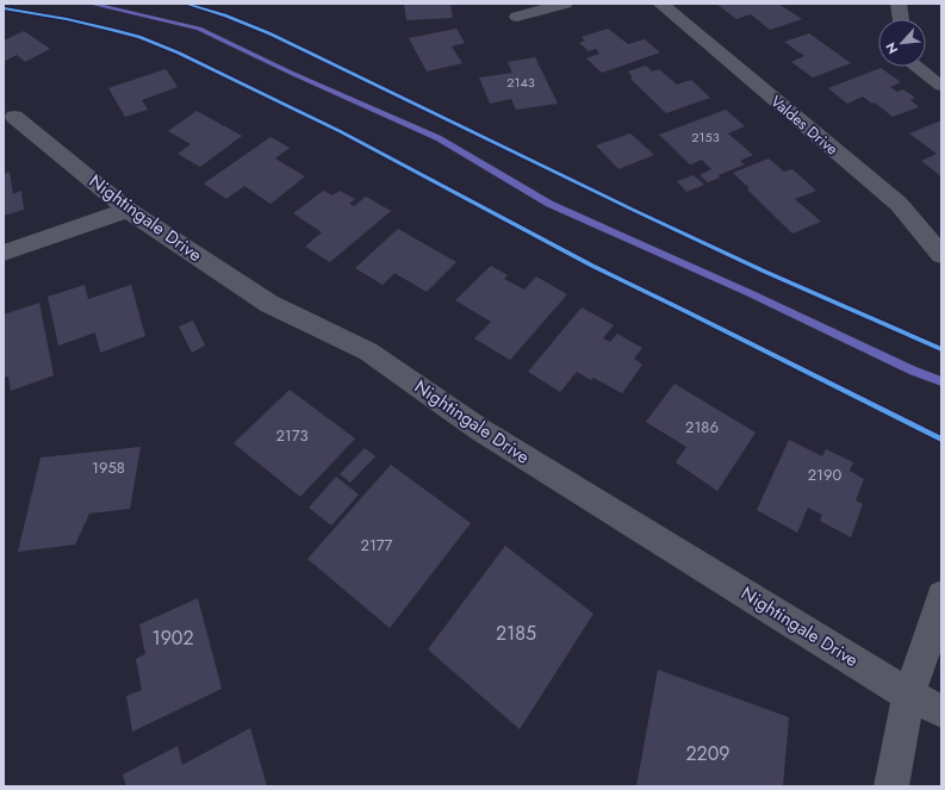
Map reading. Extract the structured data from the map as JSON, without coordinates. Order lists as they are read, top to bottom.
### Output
{
  "streets": {
    "street": ["Valdes Drive", "Nightingale Drive"]
  },
  "house_numbers": [
    "2143",
    "2153",
    "2186",
    "2173",
    "1958",
    "2190",
    "2177",
    "2185",
    "1902",
    "2209"
  ],
  "north": "bottom left"
}
